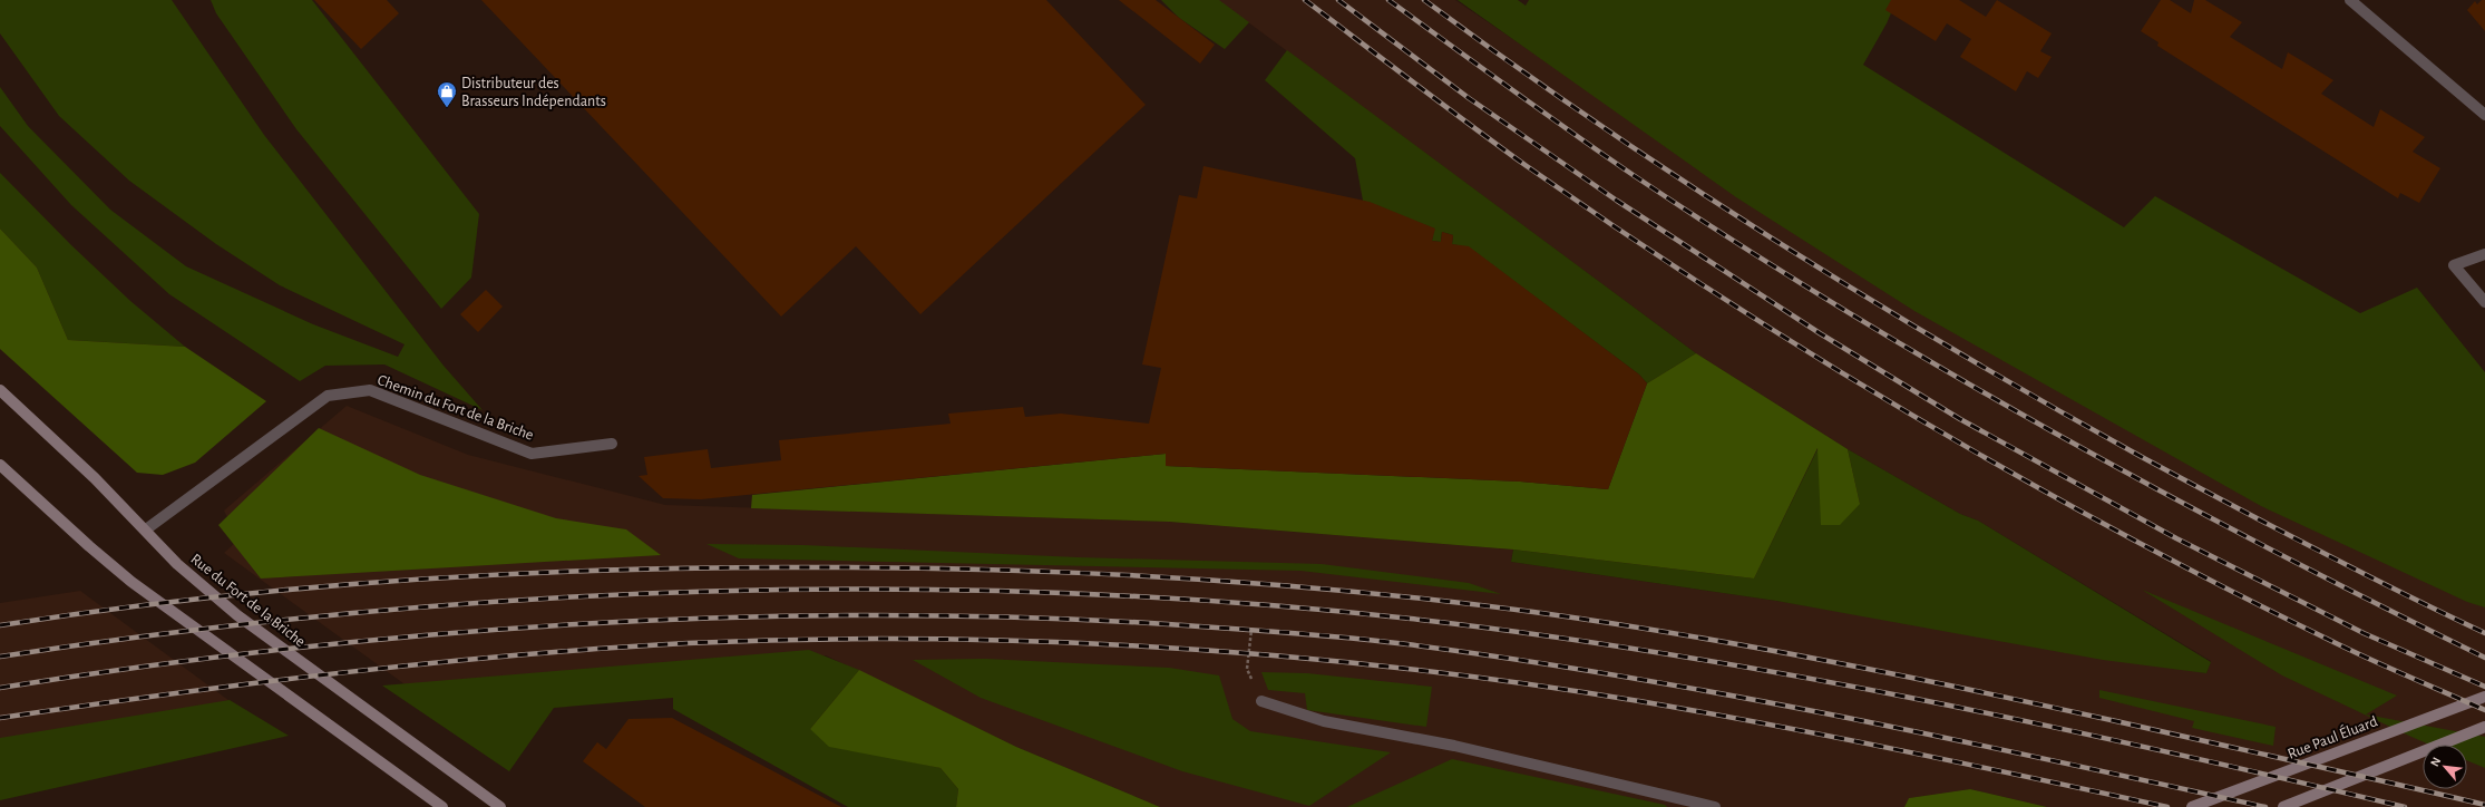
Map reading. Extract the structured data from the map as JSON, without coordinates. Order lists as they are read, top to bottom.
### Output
{
  "streets": {
    "main road": ["Rue du Fort de la Briche", "Rue Paul Éluard"],
    "lane": ["Chemin du Fort de la Briche"]
  },
  "crossings": [
    ["Chemin du Fort de la Briche", "Rue du Fort de la Briche"]
  ],
  "places": {
    "shop": ["Distributeur des Brasseurs Indépendants"]
  },
  "north": "top left"
}
